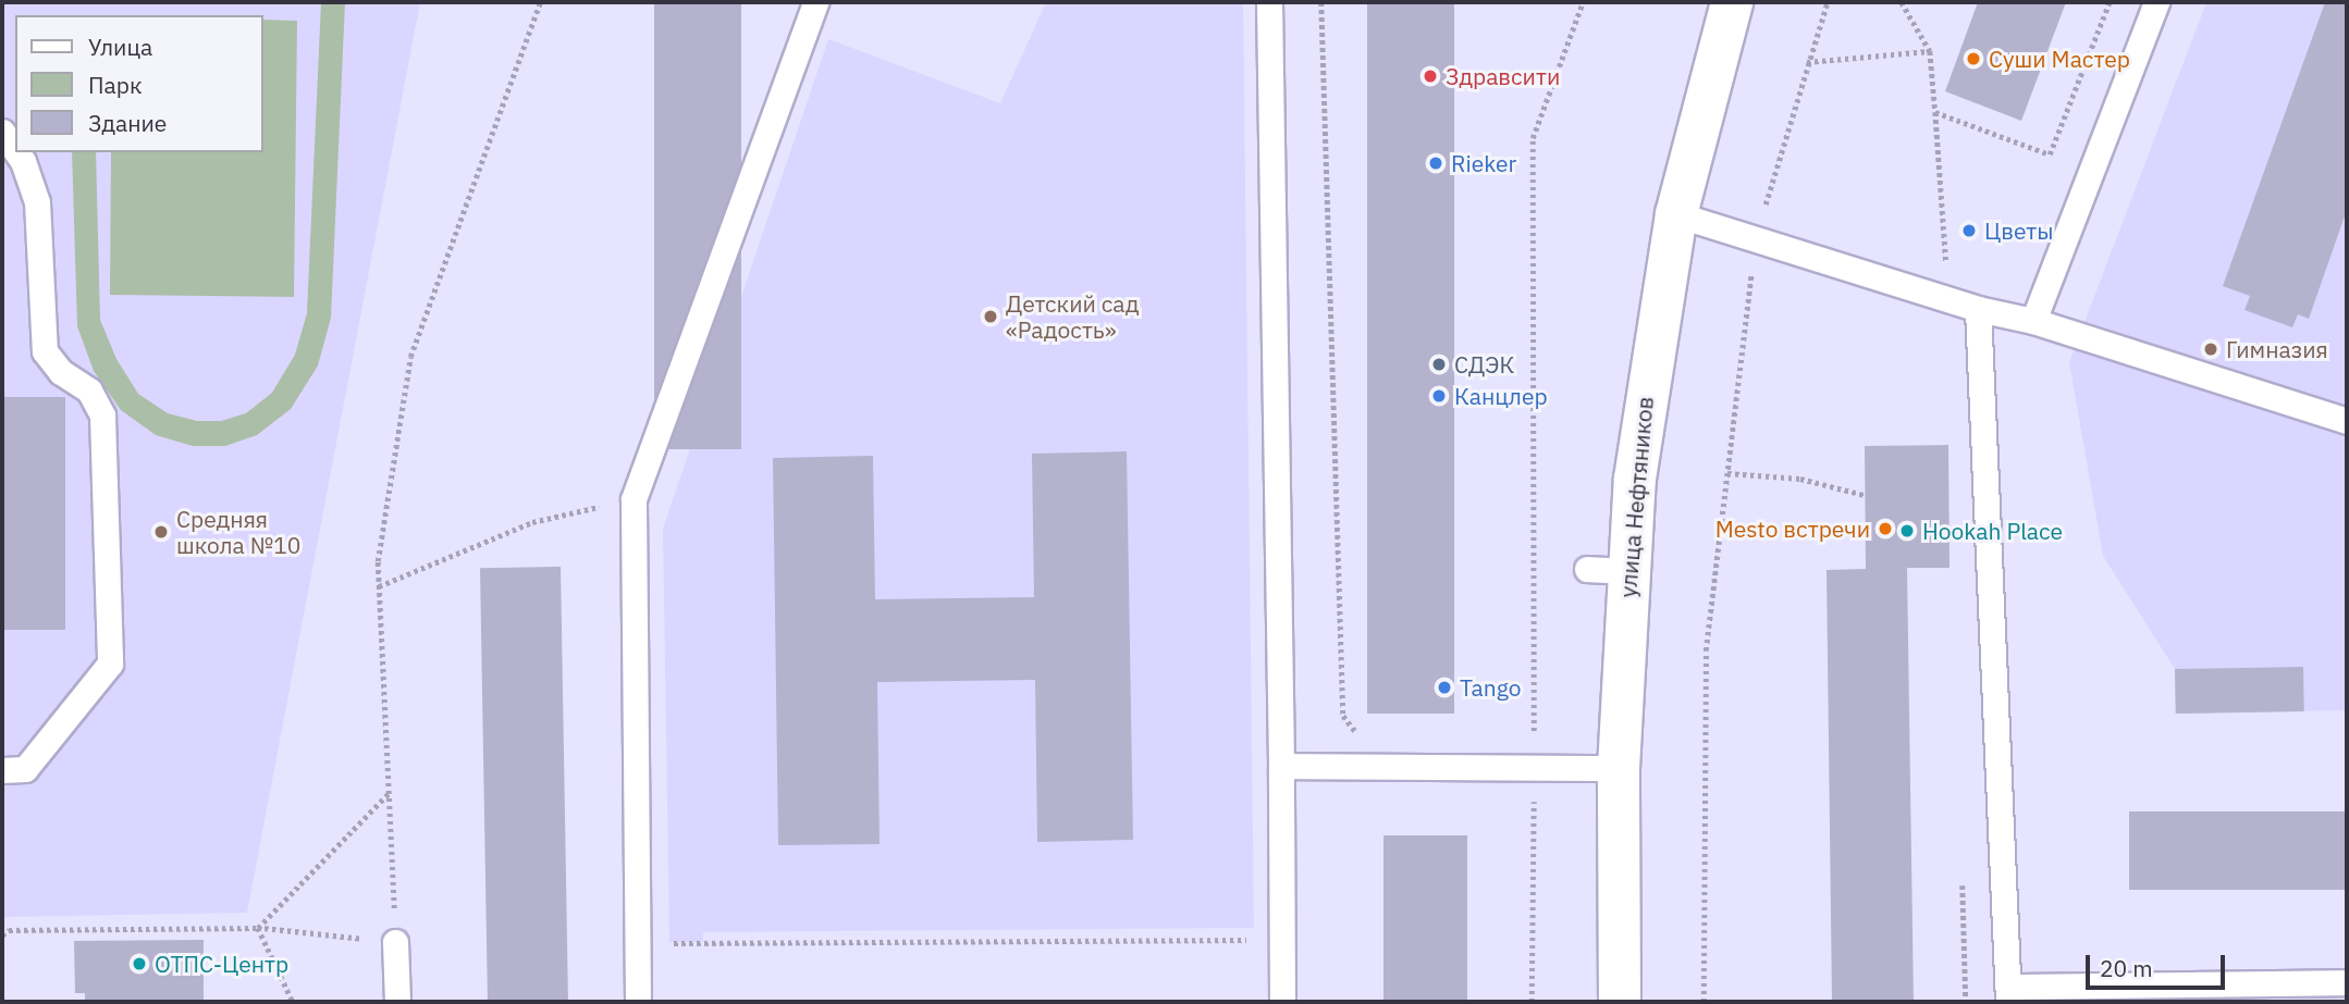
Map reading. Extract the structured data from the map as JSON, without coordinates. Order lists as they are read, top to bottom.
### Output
{
  "streets": {
    "main road": ["улица Нефтяников"]
  },
  "places": [
    "Суши Мастер",
    "Здравсити",
    "Rieker",
    "Цветы",
    "Детский сад «Радость»",
    "Гимназия",
    "СДЭК",
    "Канцлер",
    "Mesto встречи",
    "Hookah Place",
    "Средняя школа №10",
    "Tango",
    "ОТПС-Центр"
  ],
  "legend": ["Улица", "Парк", "Здание"],
  "scale_bar": "20 m"
}
